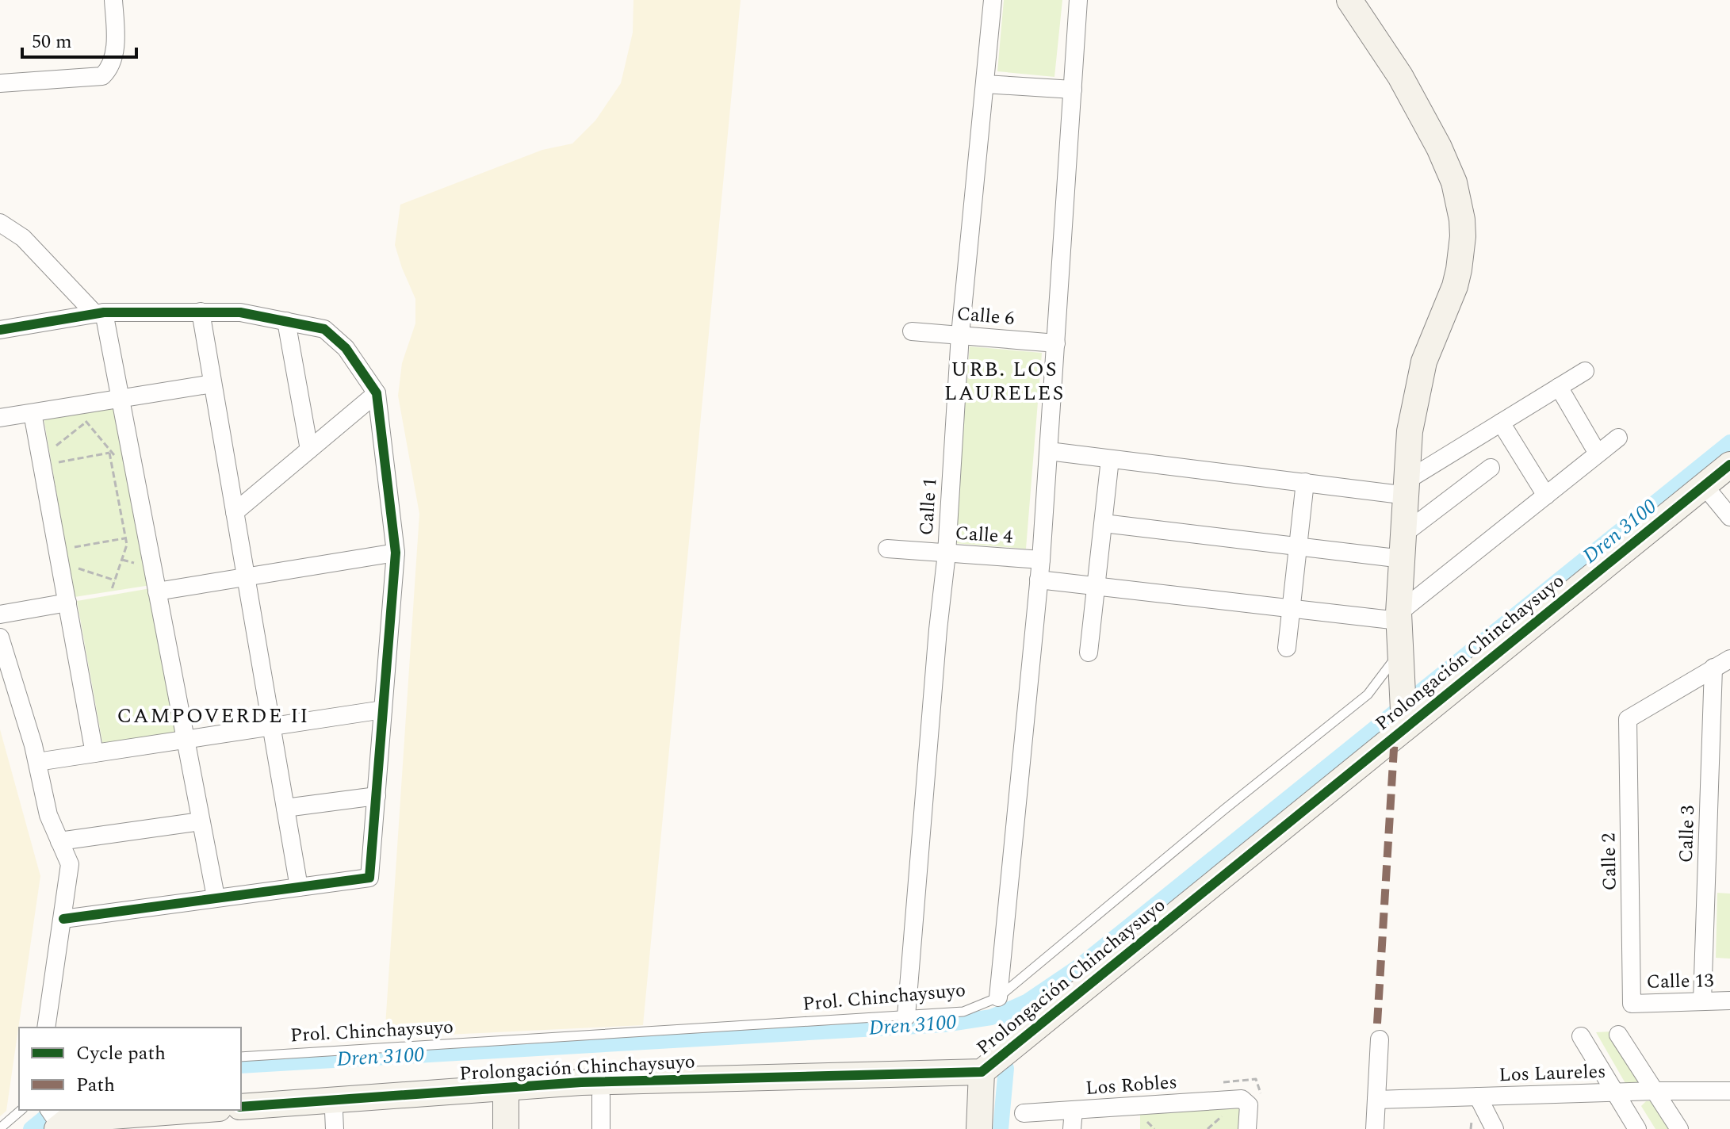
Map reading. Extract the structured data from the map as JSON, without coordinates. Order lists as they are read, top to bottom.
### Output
{
  "streets": {
    "street": [
      "Calle 6",
      "Calle 1",
      "Calle 4",
      "Prolongación Chinchaysuyo",
      "Calle 3",
      "Calle 2",
      "Calle 13",
      "Los Laureles",
      "Los Robles"
    ],
    "lane": ["Prol. Chinchaysuyo"]
  },
  "crossings": [
    ["Calle 6", "Calle 1"],
    ["Calle 1", "Calle 4"],
    ["Calle 1", "Prol. Chinchaysuyo"],
    ["Calle 3", "Calle 2"],
    ["Calle 3", "Calle 13"],
    ["Calle 2", "Calle 13"]
  ],
  "districts": ["URB. LOS LAURELES", "CAMPOVERDE II"],
  "water": ["Dren 3100"],
  "legend": ["Cycle path", "Path"],
  "scale_bar": "50 m"
}
